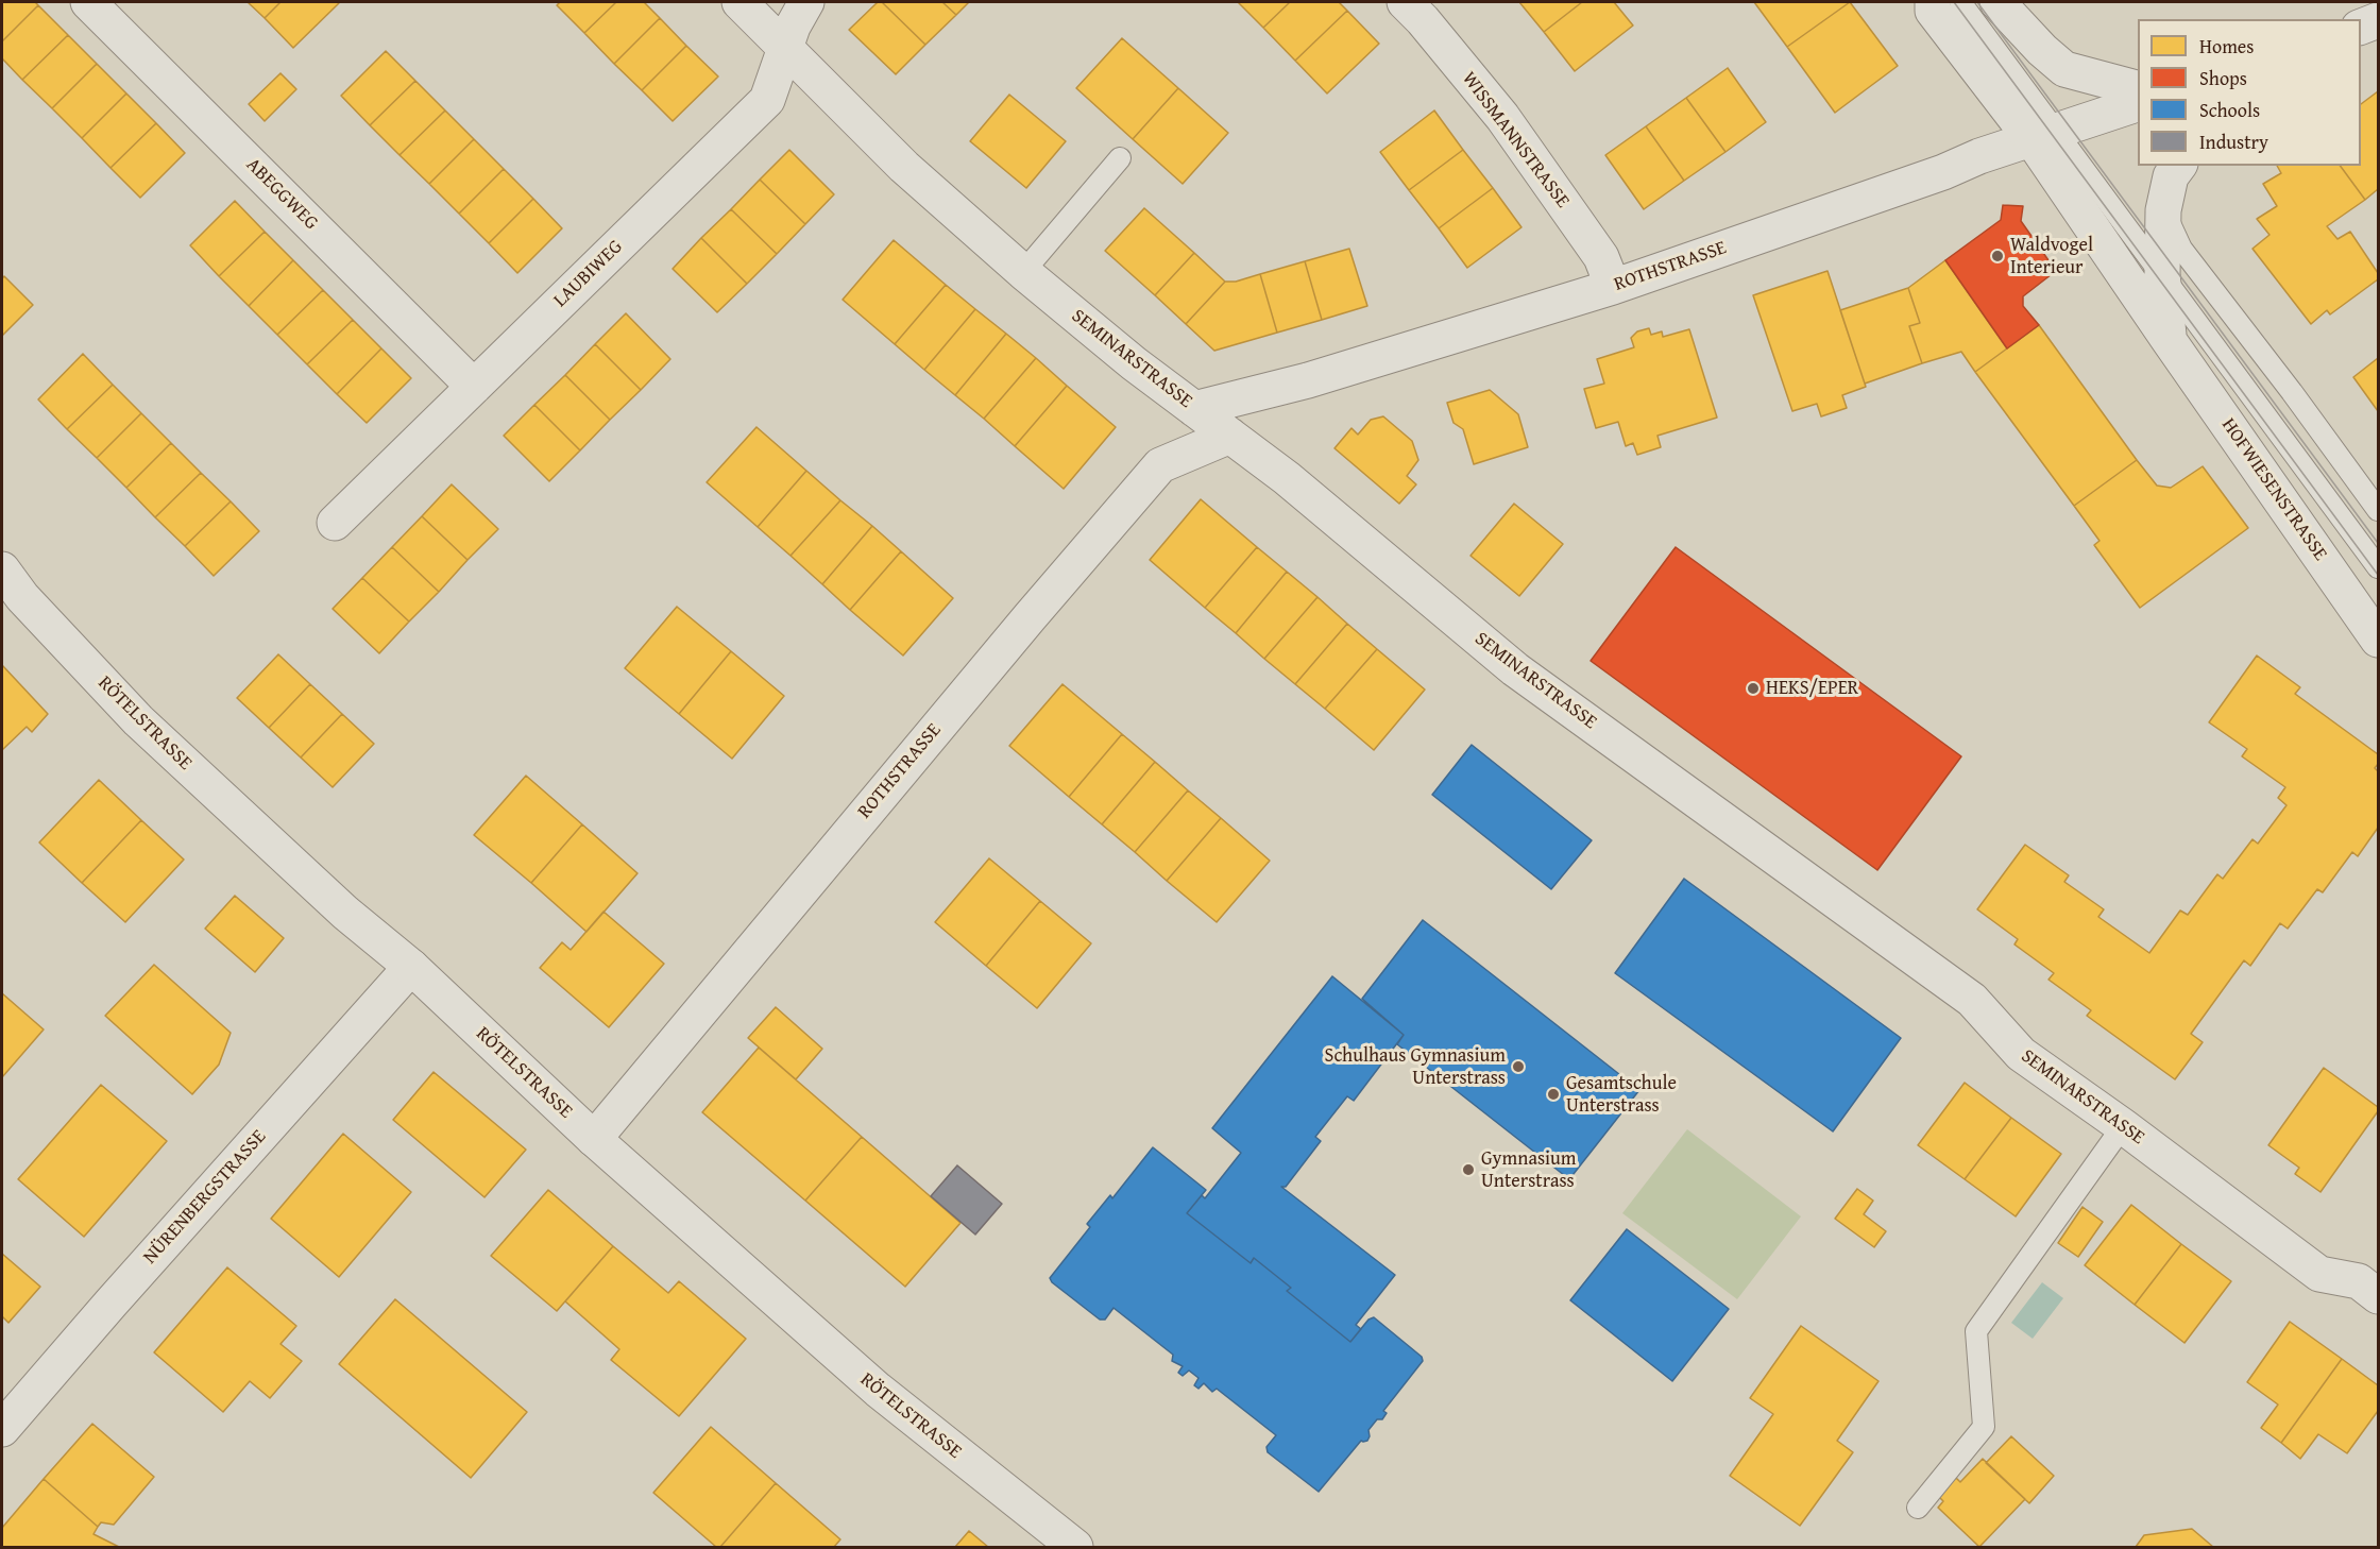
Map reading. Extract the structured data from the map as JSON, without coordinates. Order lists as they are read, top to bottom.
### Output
{
  "streets": {
    "street": [
      "WISSMANNSTRASSE",
      "ABEGGWEG",
      "ROTHSTRASSE",
      "LAUBIWEG",
      "SEMINARSTRASSE",
      "HOFWIESENSTRASSE",
      "RÖTELSTRASSE",
      "NÜRENBERGSTRASSE"
    ]
  },
  "crossings": [
    ["WISSMANNSTRASSE", "ROTHSTRASSE"],
    ["ABEGGWEG", "LAUBIWEG"],
    ["ROTHSTRASSE", "SEMINARSTRASSE"],
    ["ROTHSTRASSE", "HOFWIESENSTRASSE"],
    ["ROTHSTRASSE", "RÖTELSTRASSE"],
    ["LAUBIWEG", "SEMINARSTRASSE"],
    ["RÖTELSTRASSE", "NÜRENBERGSTRASSE"]
  ],
  "places": [
    "Waldvogel Interieur",
    "HEKS/EPER",
    "Schulhaus Gymnasium Unterstrass",
    "Gesamtschule Unterstrass",
    "Gymnasium Unterstrass"
  ],
  "legend": [
    "Homes",
    "Shops",
    "Schools",
    "Industry"
  ]
}
